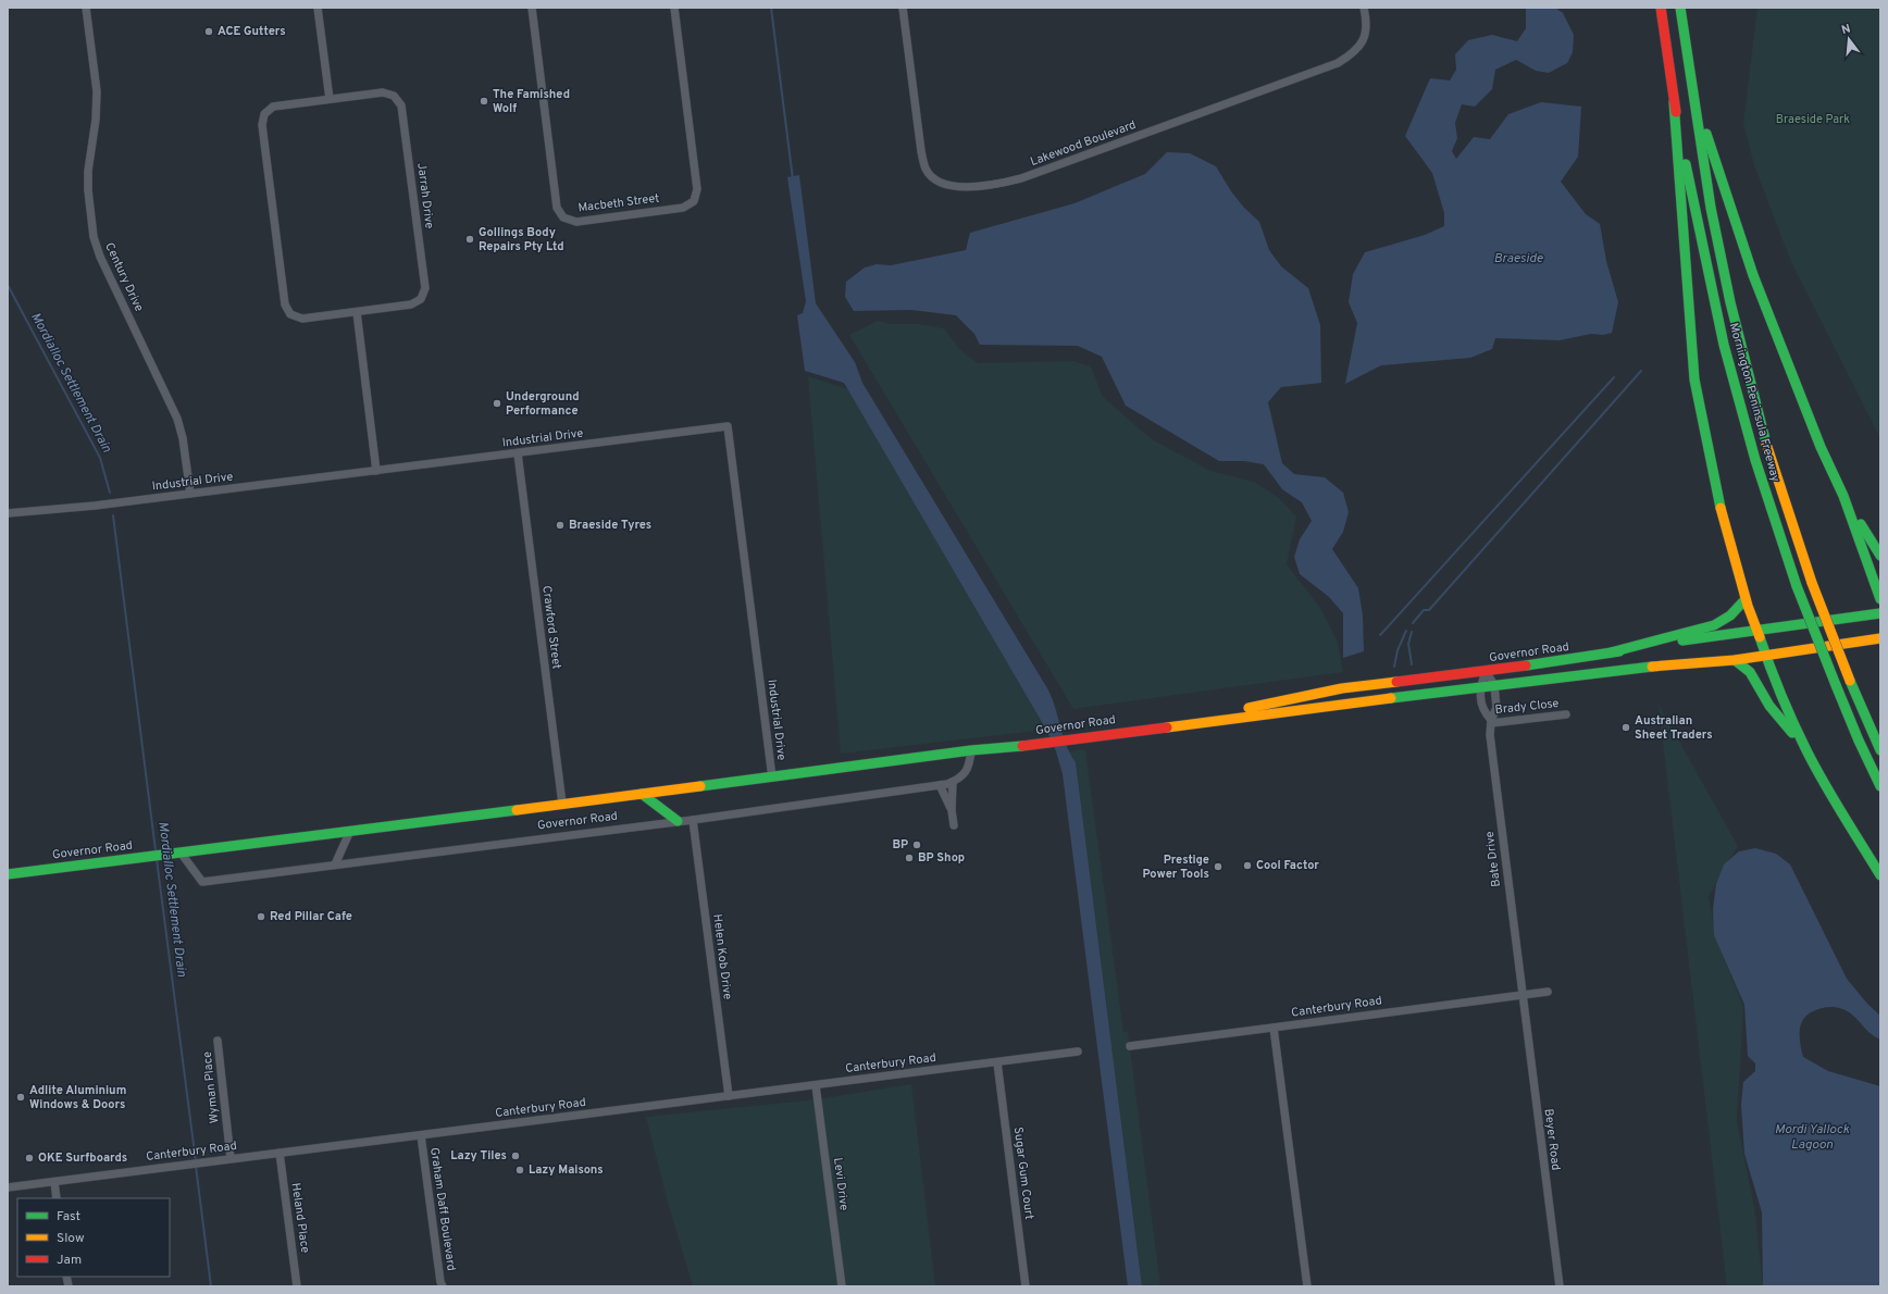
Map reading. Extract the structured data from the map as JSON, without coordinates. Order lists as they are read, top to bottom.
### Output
{
  "streets": {
    "main road": ["Mornington Peninsula Freeway", "Governor Road"],
    "street": [
      "Lakewood Boulevard",
      "Jarrah Drive",
      "Macbeth Street",
      "Century Drive",
      "Industrial Drive",
      "Crawford Street",
      "Brady Close",
      "Bate Drive",
      "Helen Kob Drive",
      "Canterbury Road",
      "Wyman Place",
      "Beyer Road",
      "Sugar Gum Court",
      "Levi Drive",
      "Graham Daff Boulevard",
      "Heland Place"
    ]
  },
  "crossings": [
    ["Century Drive", "Industrial Drive"],
    ["Industrial Drive", "Crawford Street"],
    ["Industrial Drive", "Governor Road"],
    ["Crawford Street", "Governor Road"],
    ["Governor Road", "Bate Drive"],
    ["Governor Road", "Helen Kob Drive"],
    ["Brady Close", "Bate Drive"],
    ["Bate Drive", "Canterbury Road"],
    ["Bate Drive", "Beyer Road"],
    ["Helen Kob Drive", "Canterbury Road"],
    ["Canterbury Road", "Wyman Place"],
    ["Canterbury Road", "Beyer Road"],
    ["Canterbury Road", "Sugar Gum Court"],
    ["Canterbury Road", "Levi Drive"],
    ["Canterbury Road", "Graham Daff Boulevard"],
    ["Canterbury Road", "Heland Place"]
  ],
  "water": ["Braeside", "Mordialloc Settlement Drain", "Mordi Yallock Lagoon"],
  "parks": ["Braeside Park"],
  "places": [
    "ACE Gutters",
    "The Famished Wolf",
    "Gollings Body Repairs Pty Ltd",
    "Underground Performance",
    "Braeside Tyres",
    "Australian Sheet Traders",
    "BP",
    "BP Shop",
    "Cool Factor",
    "Prestige Power Tools",
    "Red Pillar Cafe",
    "Adlite Aluminium Windows & Doors",
    "Lazy Tiles",
    "OKE Surfboards",
    "Lazy Maisons"
  ],
  "legend": ["Fast", "Slow", "Jam"],
  "north": "top"
}
